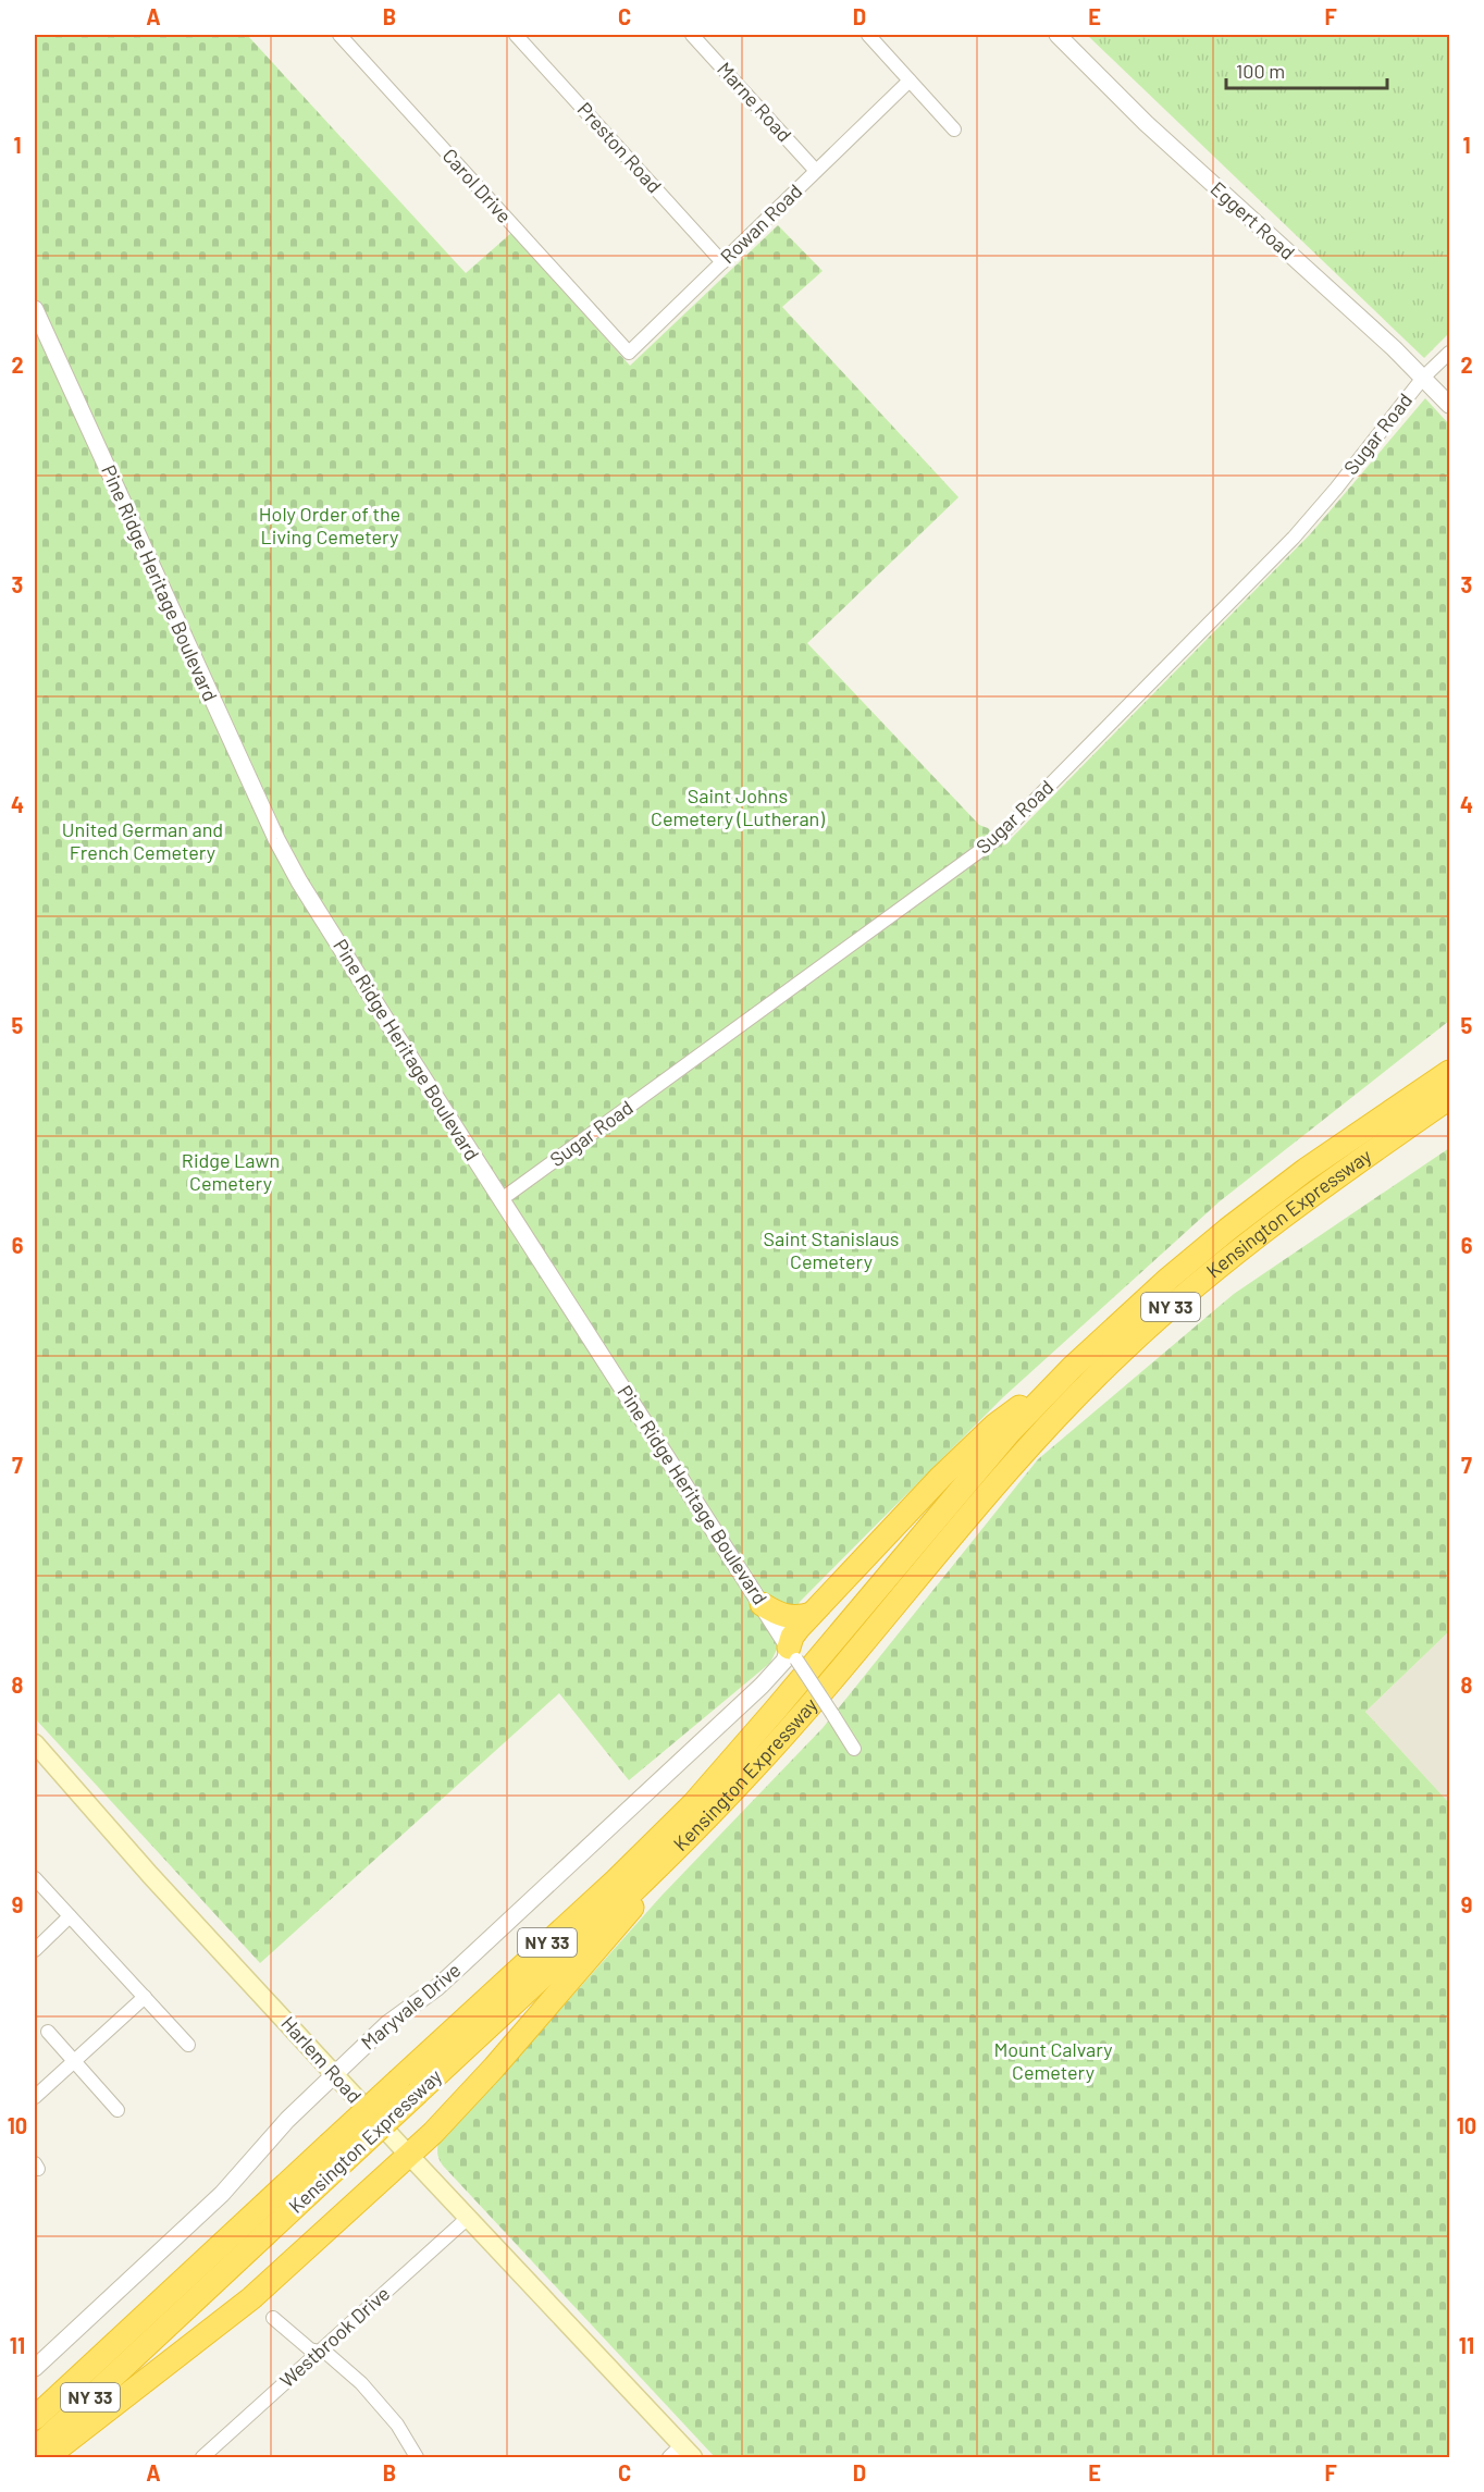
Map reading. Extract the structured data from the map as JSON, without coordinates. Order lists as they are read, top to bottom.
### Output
{
  "streets": {
    "highway": ["Kensington Expressway", "NY 33"],
    "main road": ["Harlem Road"],
    "street": [
      "Marne Road",
      "Preston Road",
      "Carol Drive",
      "Eggert Road",
      "Rowan Road",
      "Sugar Road",
      "Pine Ridge Heritage Boulevard",
      "Maryvale Drive",
      "Westbrook Drive"
    ]
  },
  "crossings": [
    ["Marne Road", "Rowan Road"],
    ["Preston Road", "Rowan Road"],
    ["Carol Drive", "Rowan Road"],
    ["Eggert Road", "Sugar Road"],
    ["Sugar Road", "Pine Ridge Heritage Boulevard"],
    ["Pine Ridge Heritage Boulevard", "Maryvale Drive"],
    ["Maryvale Drive", "Harlem Road"],
    ["Harlem Road", "Westbrook Drive"]
  ],
  "parks": [
    "Holy Order of the Living Cemetery",
    "Saint Johns Cemetery (Lutheran)",
    "United German and French Cemetery",
    "Ridge Lawn Cemetery",
    "Saint Stanislaus Cemetery",
    "Mount Calvary Cemetery"
  ],
  "scale_bar": "100 m",
  "grid": {
    "columns": [
      "A",
      "B",
      "C",
      "D",
      "E",
      "F"
    ],
    "rows": [
      "1",
      "2",
      "3",
      "4",
      "5",
      "6",
      "7",
      "8",
      "9",
      "10",
      "11"
    ]
  }
}
